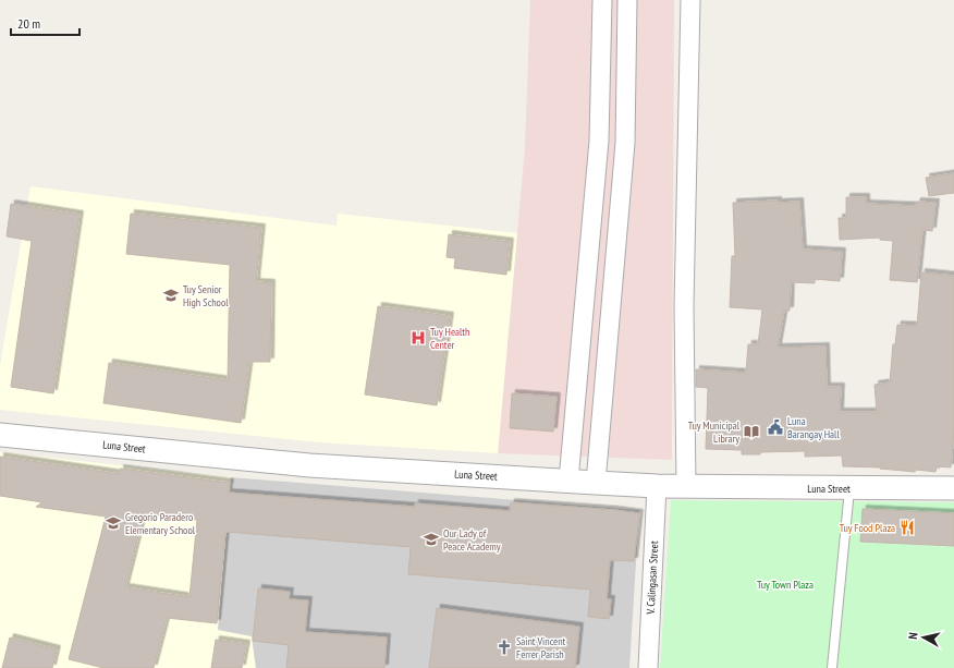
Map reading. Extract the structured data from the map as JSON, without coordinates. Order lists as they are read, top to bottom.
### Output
{
  "streets": {
    "street": ["Luna Street", "V. Calingasan Street"]
  },
  "crossings": [
    ["Luna Street", "V. Calingasan Street"]
  ],
  "parks": ["Tuy Town Plaza"],
  "places": {
    "school or university": ["Tuy Senior High School", "Gregorio Paradero Elementary School", "Our Lady of Peace Academy"],
    "hospital": ["Tuy Health Center"],
    "public building": ["Luna Barangay Hall"],
    "library": ["Tuy Municipal Library"],
    "restaurant": ["Tuy Food Plaza"],
    "church": ["Saint Vincent Ferrer Parish"]
  },
  "scale_bar": "20 m",
  "north": "left"
}
